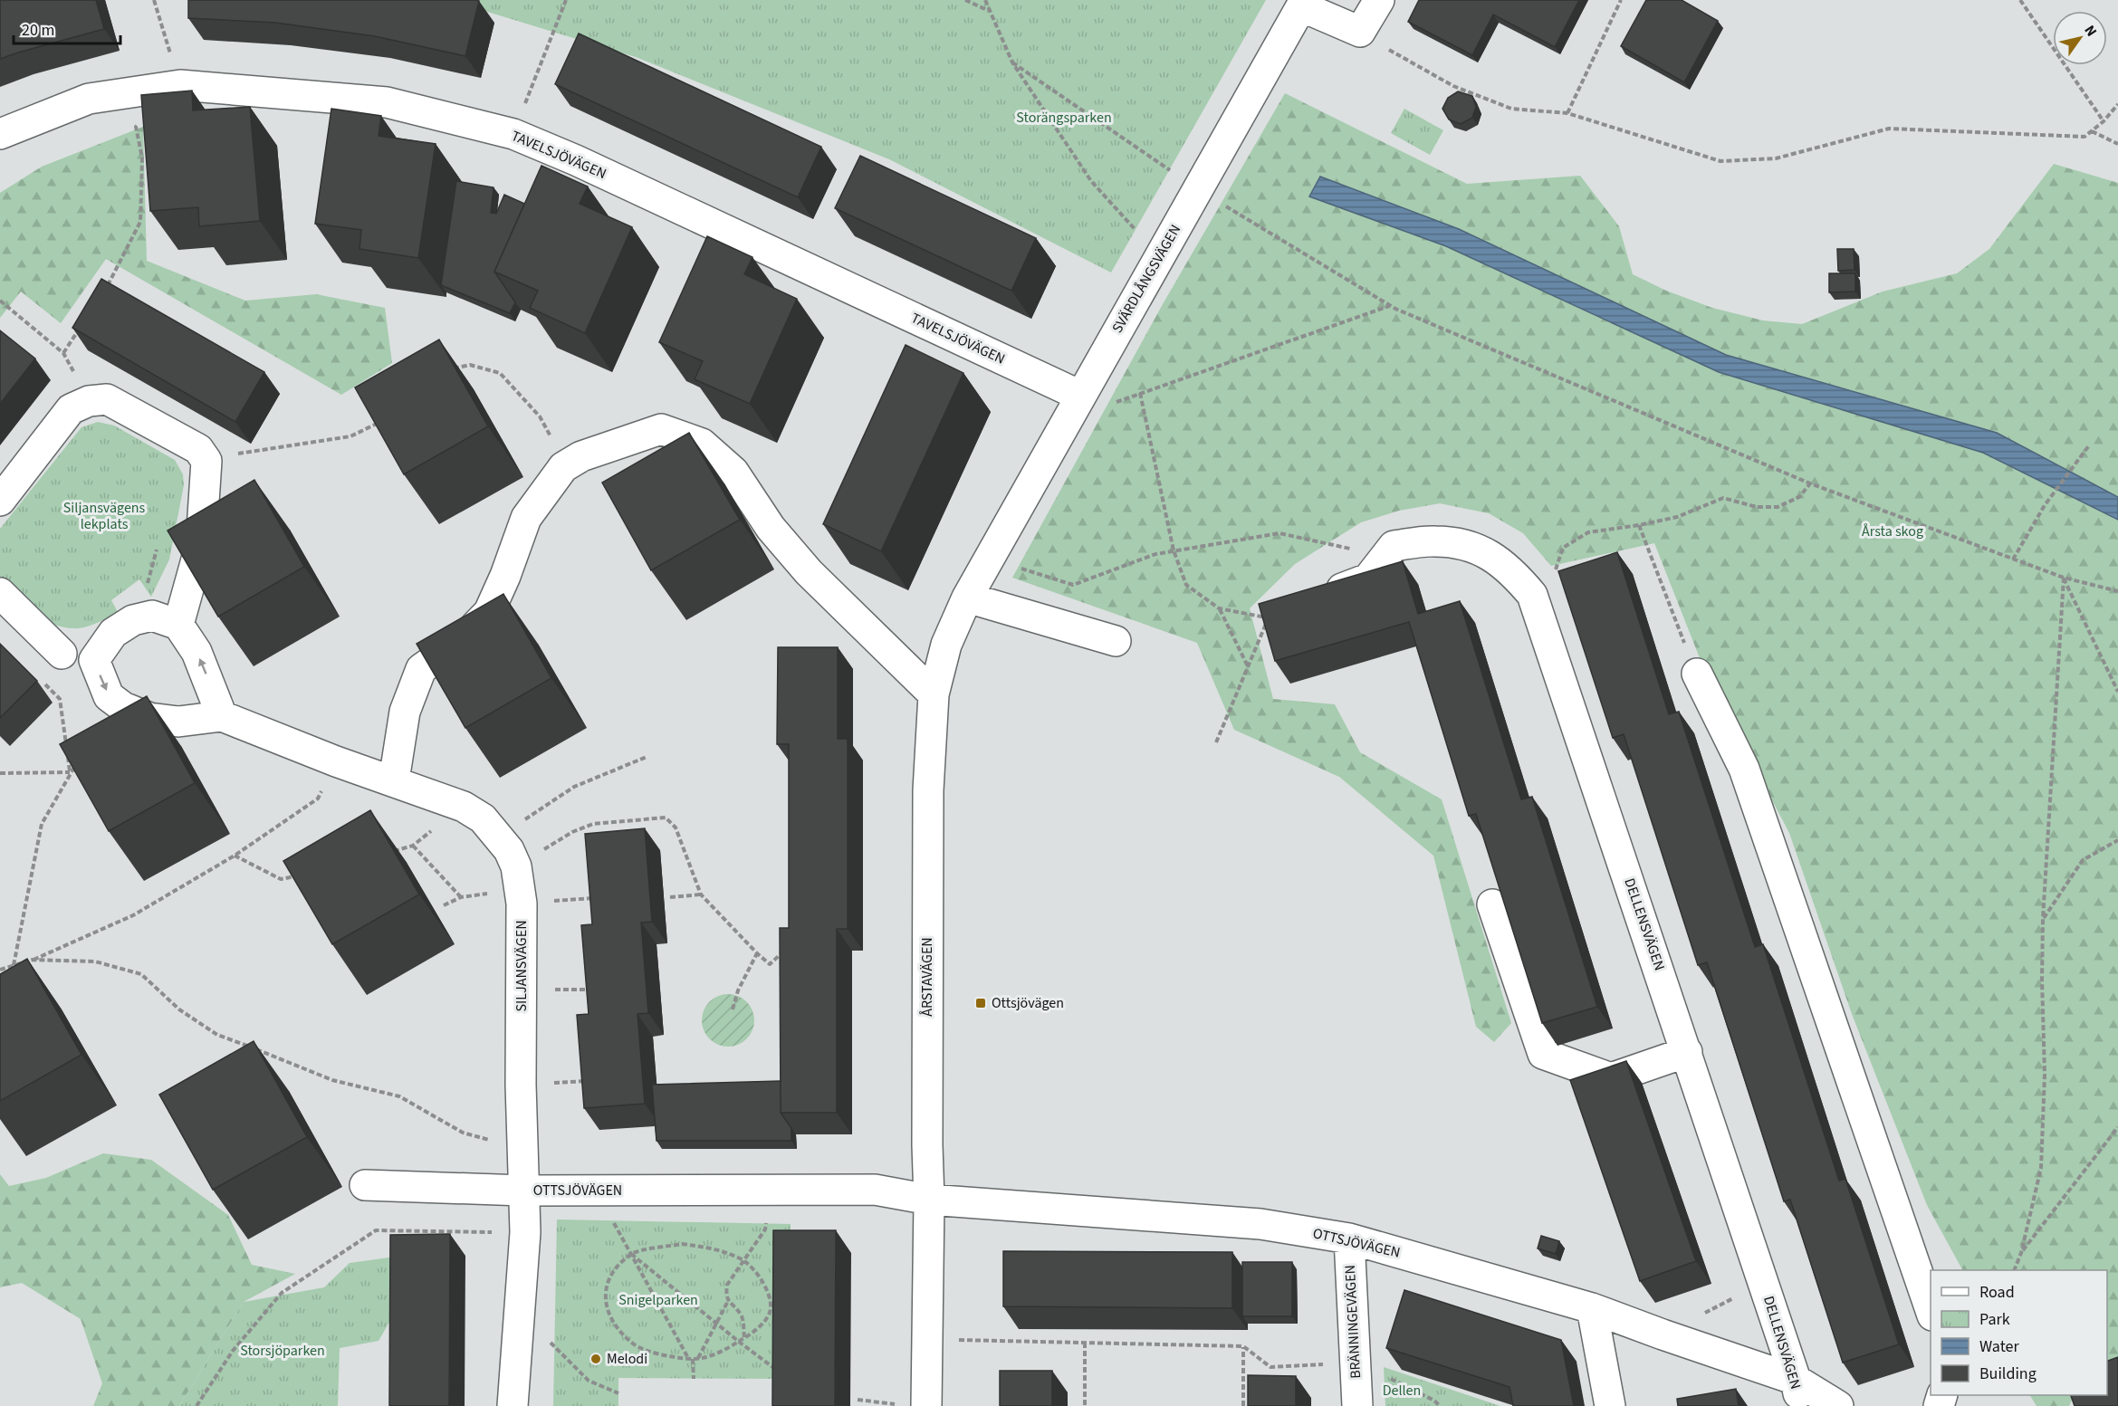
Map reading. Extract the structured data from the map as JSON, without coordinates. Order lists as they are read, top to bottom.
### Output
{
  "streets": {
    "street": [
      "TAVELSJÖVÄGEN",
      "SVÄRDLÅNGSVÄGEN",
      "DELLENSVÄGEN",
      "SILJANSVÄGEN",
      "ÅRSTAVÄGEN",
      "OTTSJÖVÄGEN",
      "BRÄNNINGEVÄGEN"
    ]
  },
  "crossings": [
    ["TAVELSJÖVÄGEN", "SVÄRDLÅNGSVÄGEN"],
    ["SVÄRDLÅNGSVÄGEN", "ÅRSTAVÄGEN"],
    ["DELLENSVÄGEN", "OTTSJÖVÄGEN"],
    ["SILJANSVÄGEN", "OTTSJÖVÄGEN"],
    ["ÅRSTAVÄGEN", "OTTSJÖVÄGEN"],
    ["OTTSJÖVÄGEN", "BRÄNNINGEVÄGEN"]
  ],
  "parks": [
    "Storängsparken",
    "Siljansvägens lekplats",
    "Årsta skog",
    "Snigelparken",
    "Storsjöparken",
    "Dellen"
  ],
  "places": {
    "transit": ["Ottsjövägen"],
    "other": ["Melodi"]
  },
  "legend": [
    "Road",
    "Park",
    "Water",
    "Building"
  ],
  "scale_bar": "20 m",
  "north": "top right"
}
